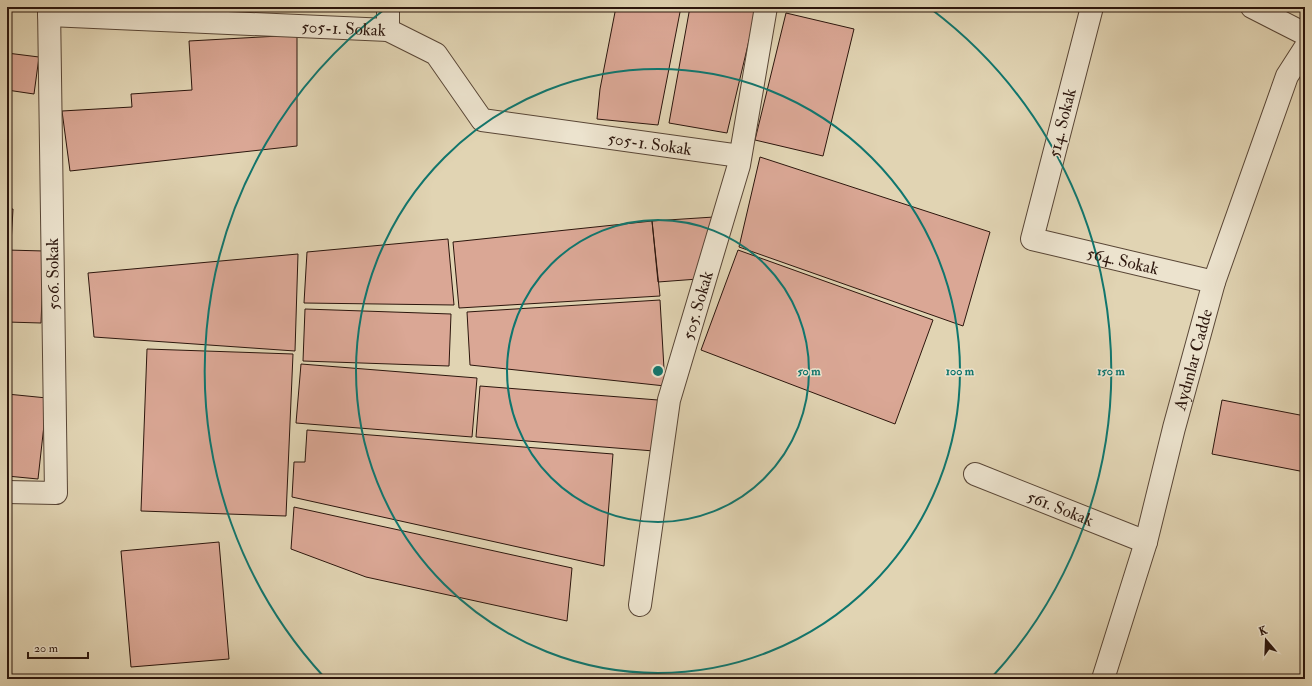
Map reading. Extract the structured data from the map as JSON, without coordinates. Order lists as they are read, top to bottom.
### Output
{
  "streets": {
    "street": [
      "505-1. Sokak",
      "514. Sokak",
      "564. Sokak",
      "506. Sokak",
      "505. Sokak",
      "Aydınlar Cadde",
      "561. Sokak"
    ]
  },
  "crossings": [
    ["505-1. Sokak", "506. Sokak"],
    ["505-1. Sokak", "505. Sokak"],
    ["514. Sokak", "564. Sokak"],
    ["564. Sokak", "Aydınlar Cadde"],
    ["Aydınlar Cadde", "561. Sokak"]
  ],
  "scale_bar": "20 m",
  "north": "top",
  "rings": ["50 m", "100 m", "150 m"]
}
